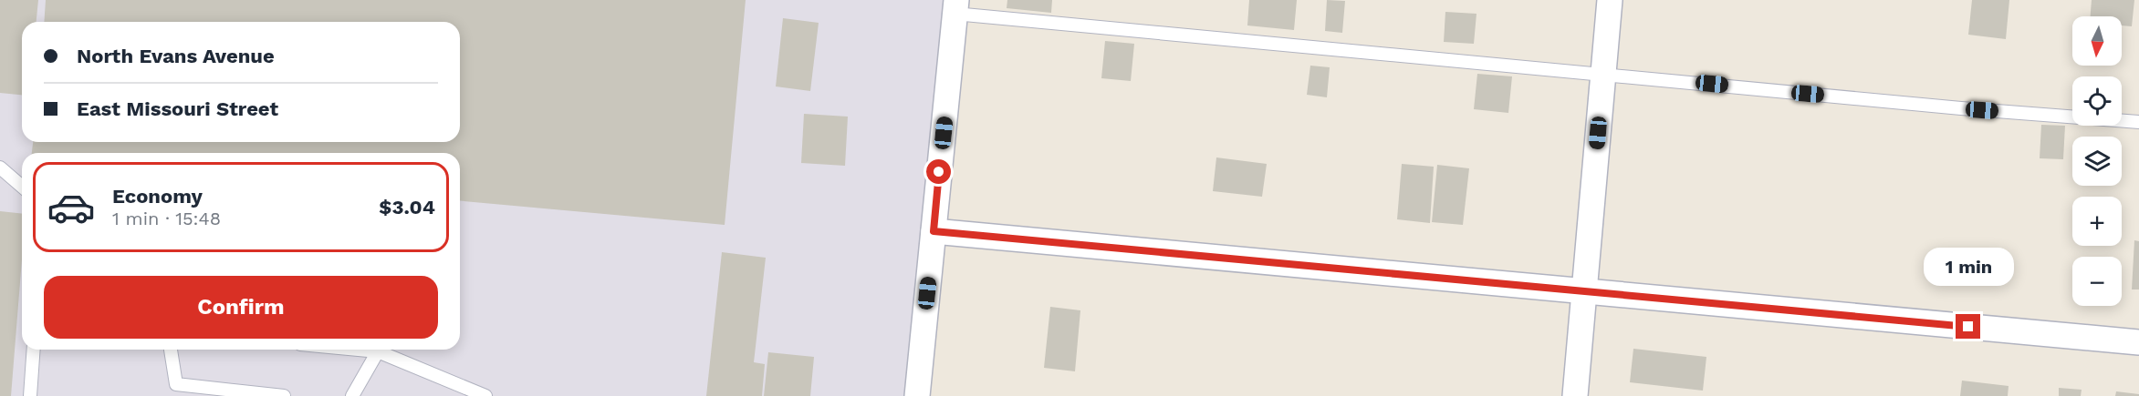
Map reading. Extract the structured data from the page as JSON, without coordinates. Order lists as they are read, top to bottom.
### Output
{
  "north": "bottom",
  "page": {
    "map_buttons": ["+", "−"],
    "banner": ["North Evans Avenue", "East Missouri Street"],
    "list": [
      {
        "name": "Economy",
        "note": "1 min · 15:48",
        "value": "$3.04"
      }
    ],
    "bubble": "1 min",
    "buttons": "Confirm"
  }
}
